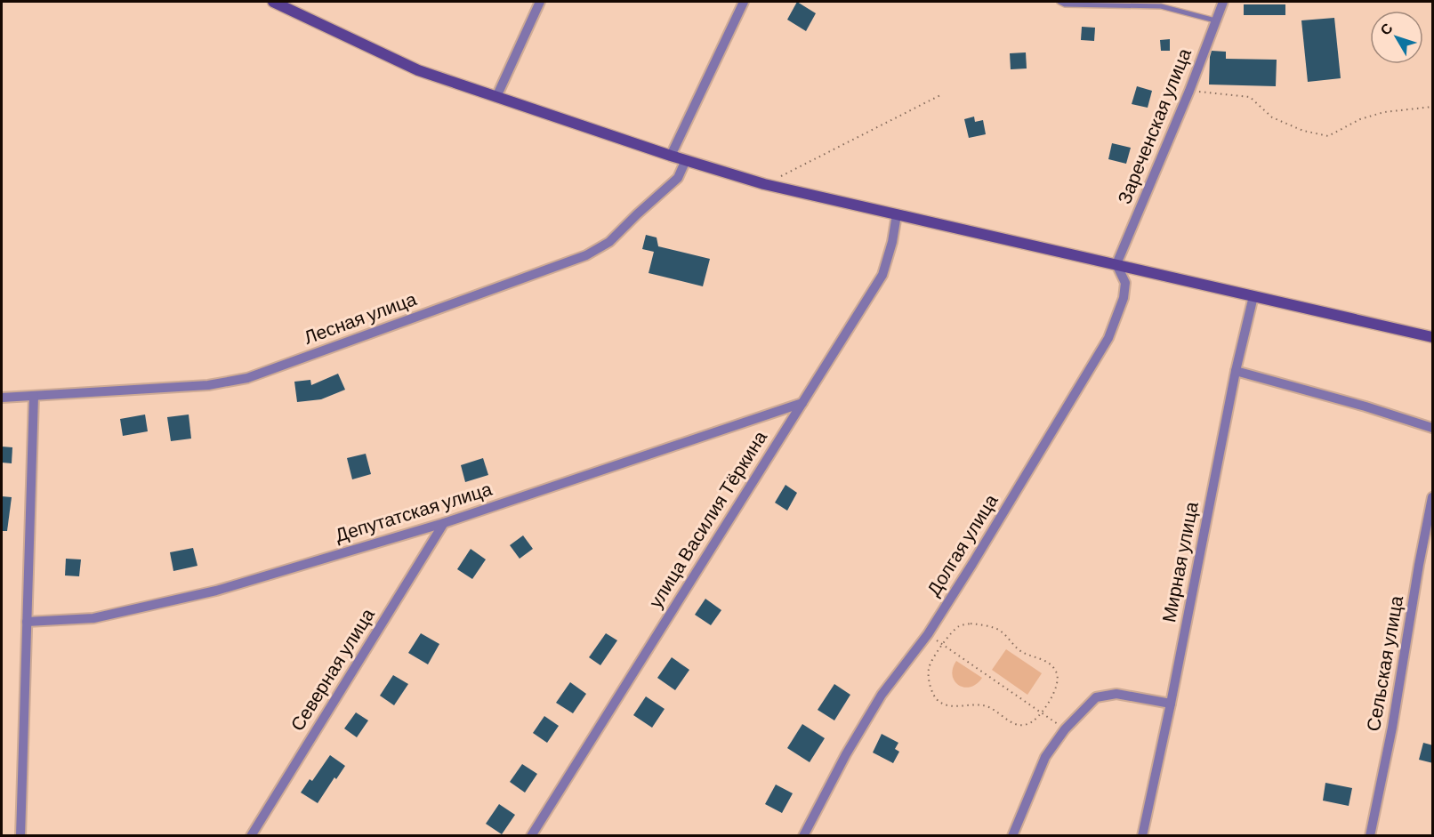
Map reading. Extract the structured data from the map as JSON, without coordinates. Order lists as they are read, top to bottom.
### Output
{
  "streets": {
    "street": [
      "Зареченская улица",
      "Лесная улица",
      "Депутатская улица",
      "улица Василия Тёркина",
      "Долгая улица",
      "Мирная улица",
      "Сельская улица",
      "Северная улица"
    ]
  },
  "crossings": [
    ["Зареченская улица", "Долгая улица"],
    ["Депутатская улица", "улица Василия Тёркина"],
    ["Депутатская улица", "Северная улица"]
  ],
  "north": "top left"
}
